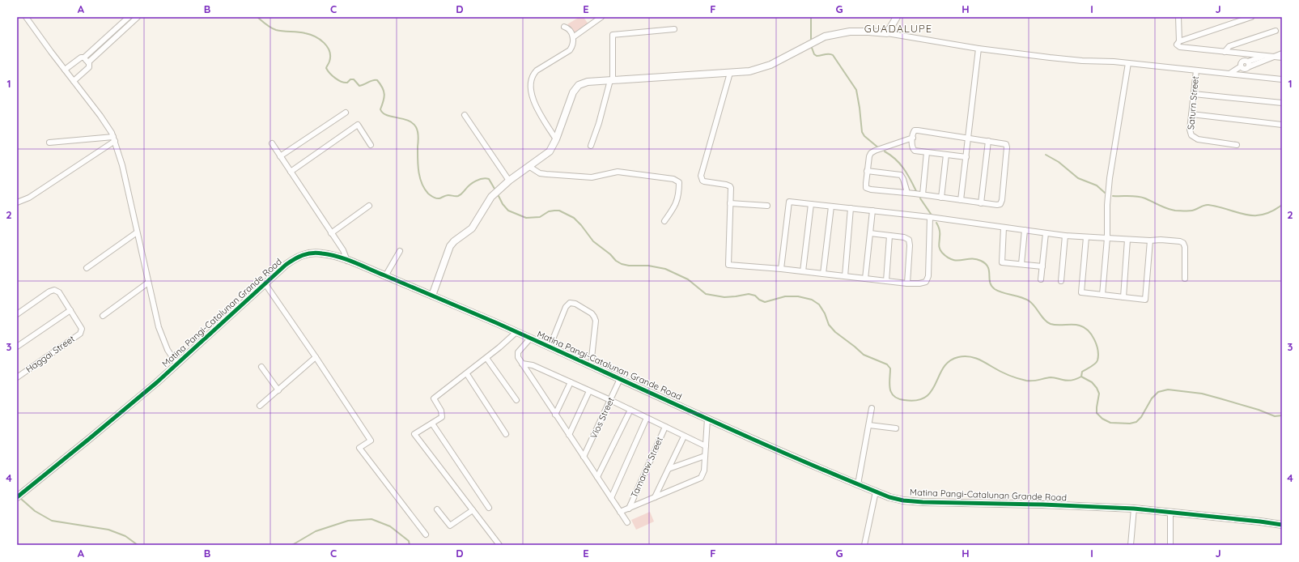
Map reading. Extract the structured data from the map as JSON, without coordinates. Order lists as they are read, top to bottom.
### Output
{
  "streets": {
    "street": [
      "Saturn Street",
      "Matina Pangi-Catalunan Grande Road",
      "Haggai Street",
      "Vios Street",
      "Tamaraw Street"
    ]
  },
  "crossings": [
    ["Matina Pangi-Catalunan Grande Road", "Vios Street"]
  ],
  "districts": ["GUADALUPE"],
  "grid": {
    "columns": [
      "A",
      "B",
      "C",
      "D",
      "E",
      "F",
      "G",
      "H",
      "I",
      "J"
    ],
    "rows": [
      "1",
      "2",
      "3",
      "4"
    ]
  }
}
